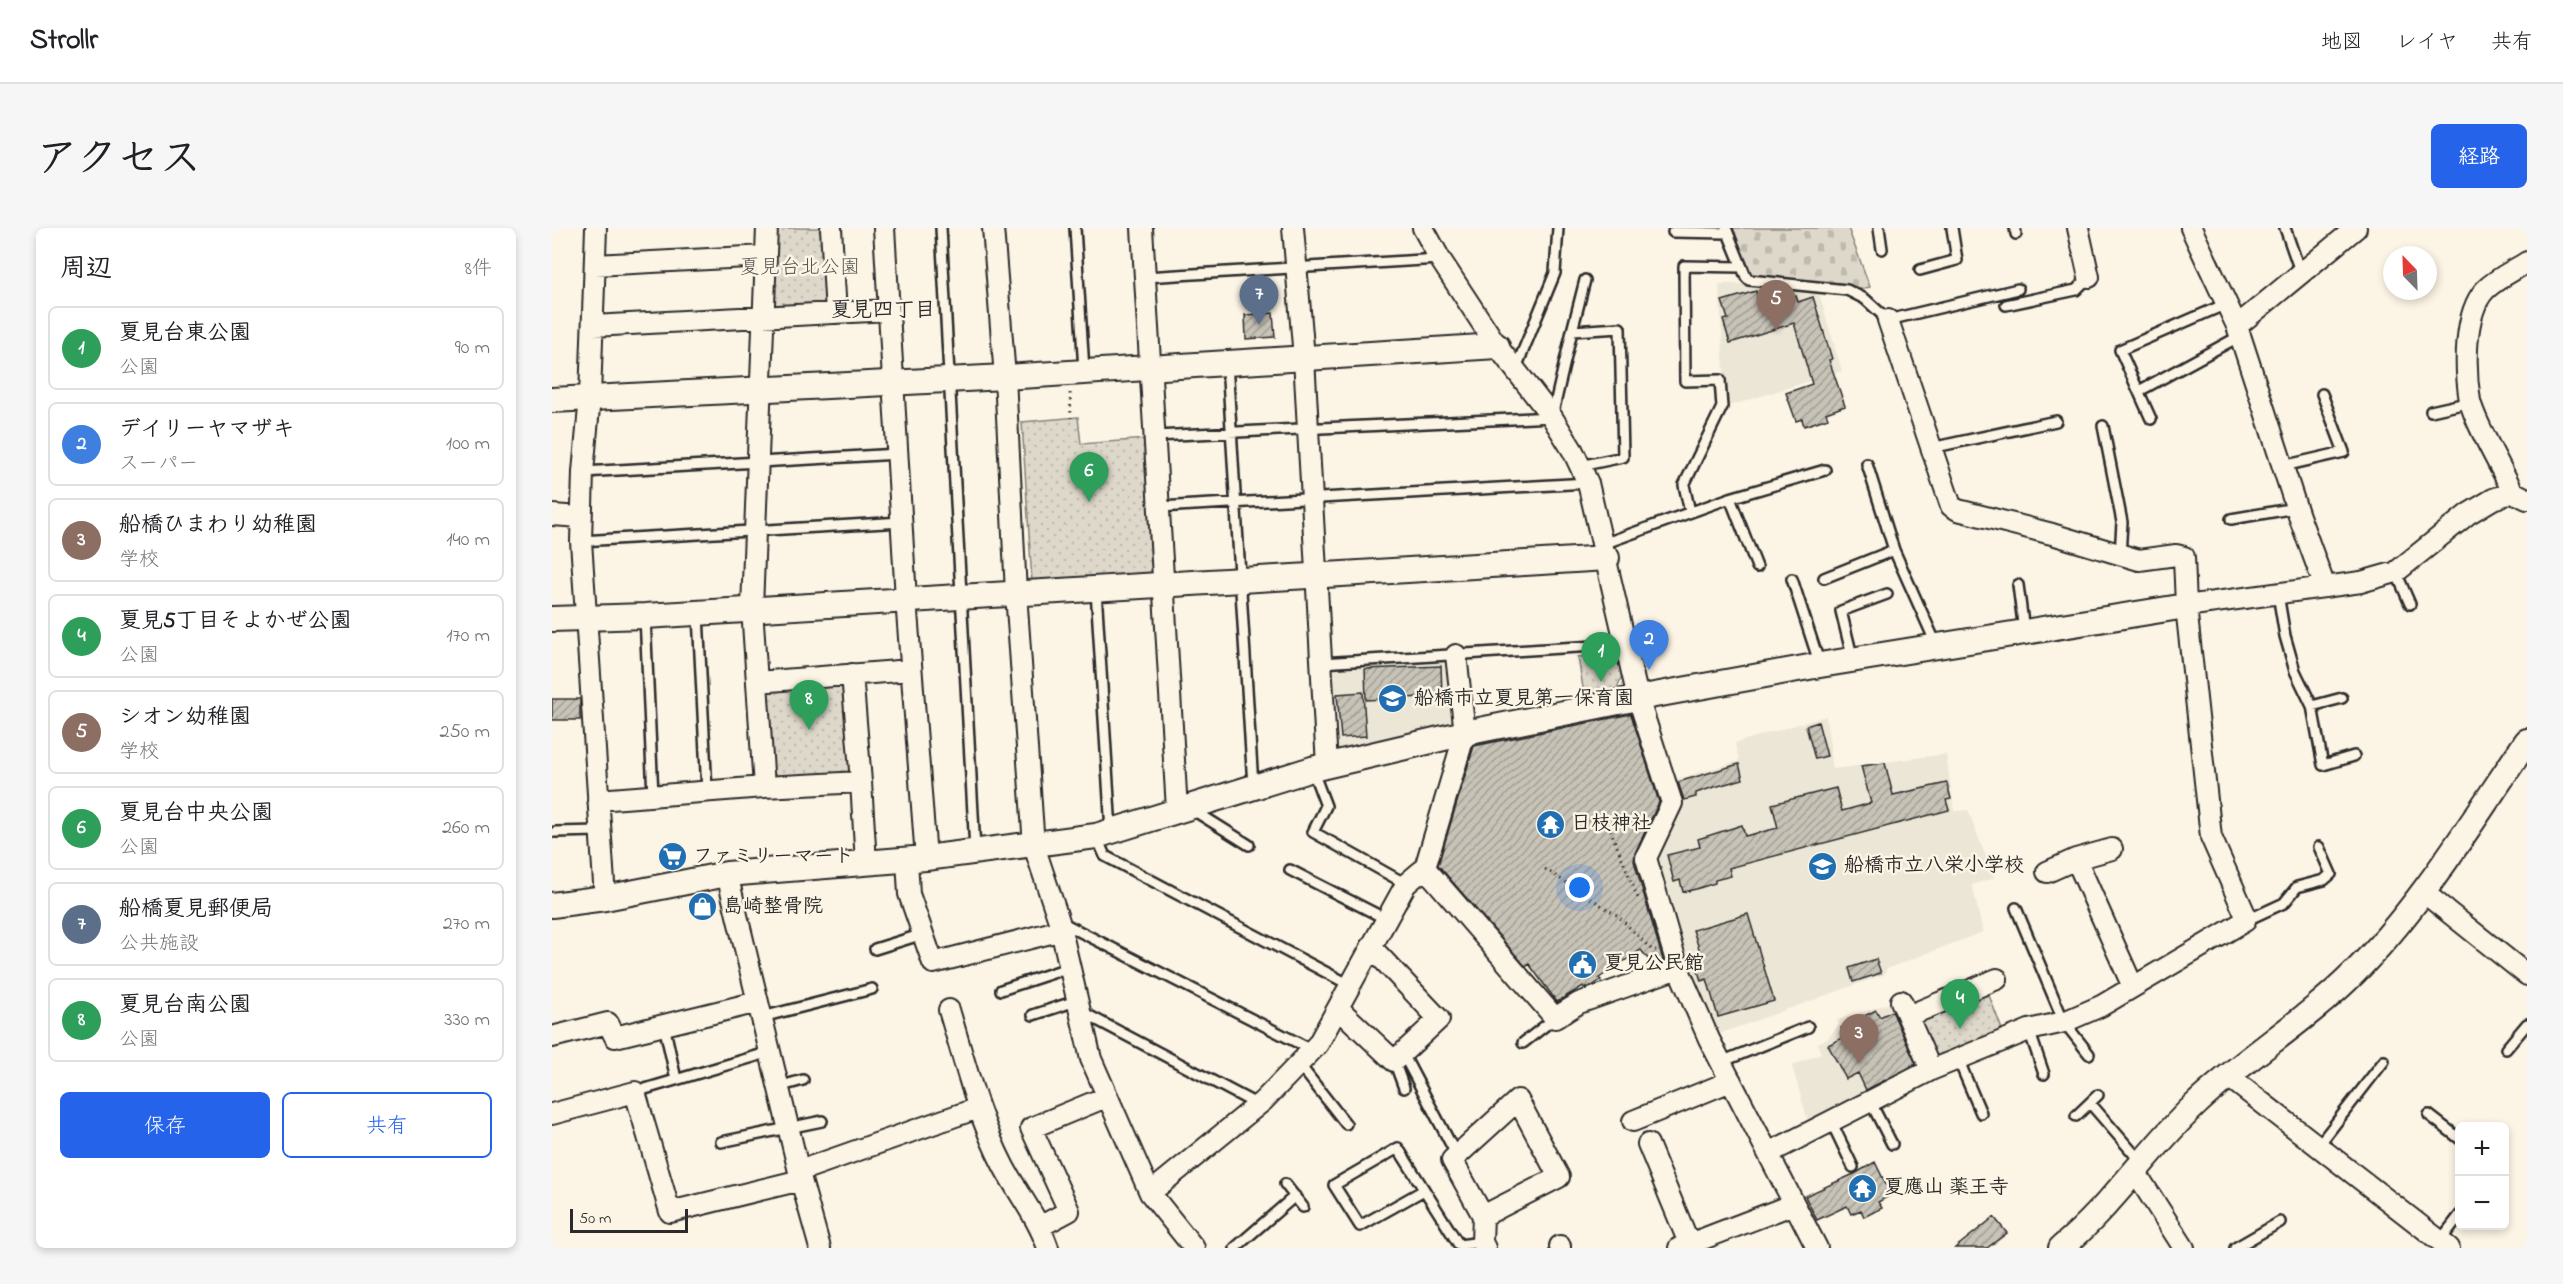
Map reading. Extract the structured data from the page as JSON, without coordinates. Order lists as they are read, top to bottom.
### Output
{
  "districts": ["夏見四丁目"],
  "parks": ["夏見台北公園"],
  "places": {
    "school or university": ["船橋市立夏見第一保育園", "船橋市立八栄小学校"],
    "temple": ["日枝神社", "夏應山 薬王寺"],
    "supermarket": ["ファミリーマート"],
    "shop": ["島崎整骨院"],
    "public building": ["夏見公民館"]
  },
  "scale_bar": "50 m",
  "north": "top left",
  "page": {
    "header": "Strollr",
    "nav": ["地図", "レイヤ", "共有"],
    "title": "アクセス",
    "buttons": [
      "経路",
      ["保存", "共有"]
    ],
    "heading": ["周辺", "8件"],
    "pins": [
      "7",
      "5",
      "6",
      "2",
      "1",
      "8",
      "4",
      "3"
    ],
    "list": [
      {
        "mark": "1",
        "name": "夏見台東公園",
        "note": "公園",
        "value": "90 m"
      },
      {
        "mark": "2",
        "name": "デイリーヤマザキ",
        "note": "スーパー",
        "value": "100 m"
      },
      {
        "mark": "3",
        "name": "船橋ひまわり幼稚園",
        "note": "学校",
        "value": "140 m"
      },
      {
        "mark": "4",
        "name": "夏見5丁目そよかぜ公園",
        "note": "公園",
        "value": "170 m"
      },
      {
        "mark": "5",
        "name": "シオン幼稚園",
        "note": "学校",
        "value": "250 m"
      },
      {
        "mark": "6",
        "name": "夏見台中央公園",
        "note": "公園",
        "value": "260 m"
      },
      {
        "mark": "7",
        "name": "船橋夏見郵便局",
        "note": "公共施設",
        "value": "270 m"
      },
      {
        "mark": "8",
        "name": "夏見台南公園",
        "note": "公園",
        "value": "330 m"
      }
    ],
    "map_buttons": ["+", "−"],
    "scale": "50 m"
  }
}
